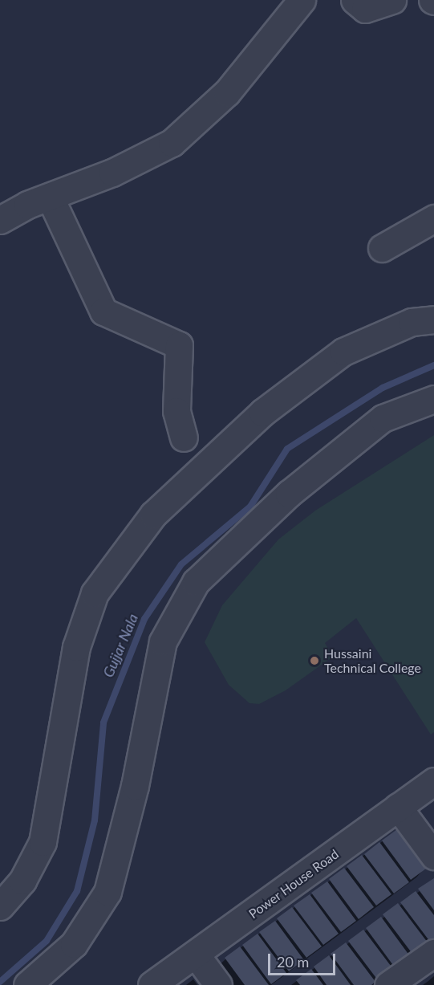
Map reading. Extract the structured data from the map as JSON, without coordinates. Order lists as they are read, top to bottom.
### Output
{
  "streets": {
    "street": ["Power House Road"]
  },
  "water": ["Gujjar Nala"],
  "places": ["Hussaini Technical College"],
  "scale_bar": "20 m"
}
